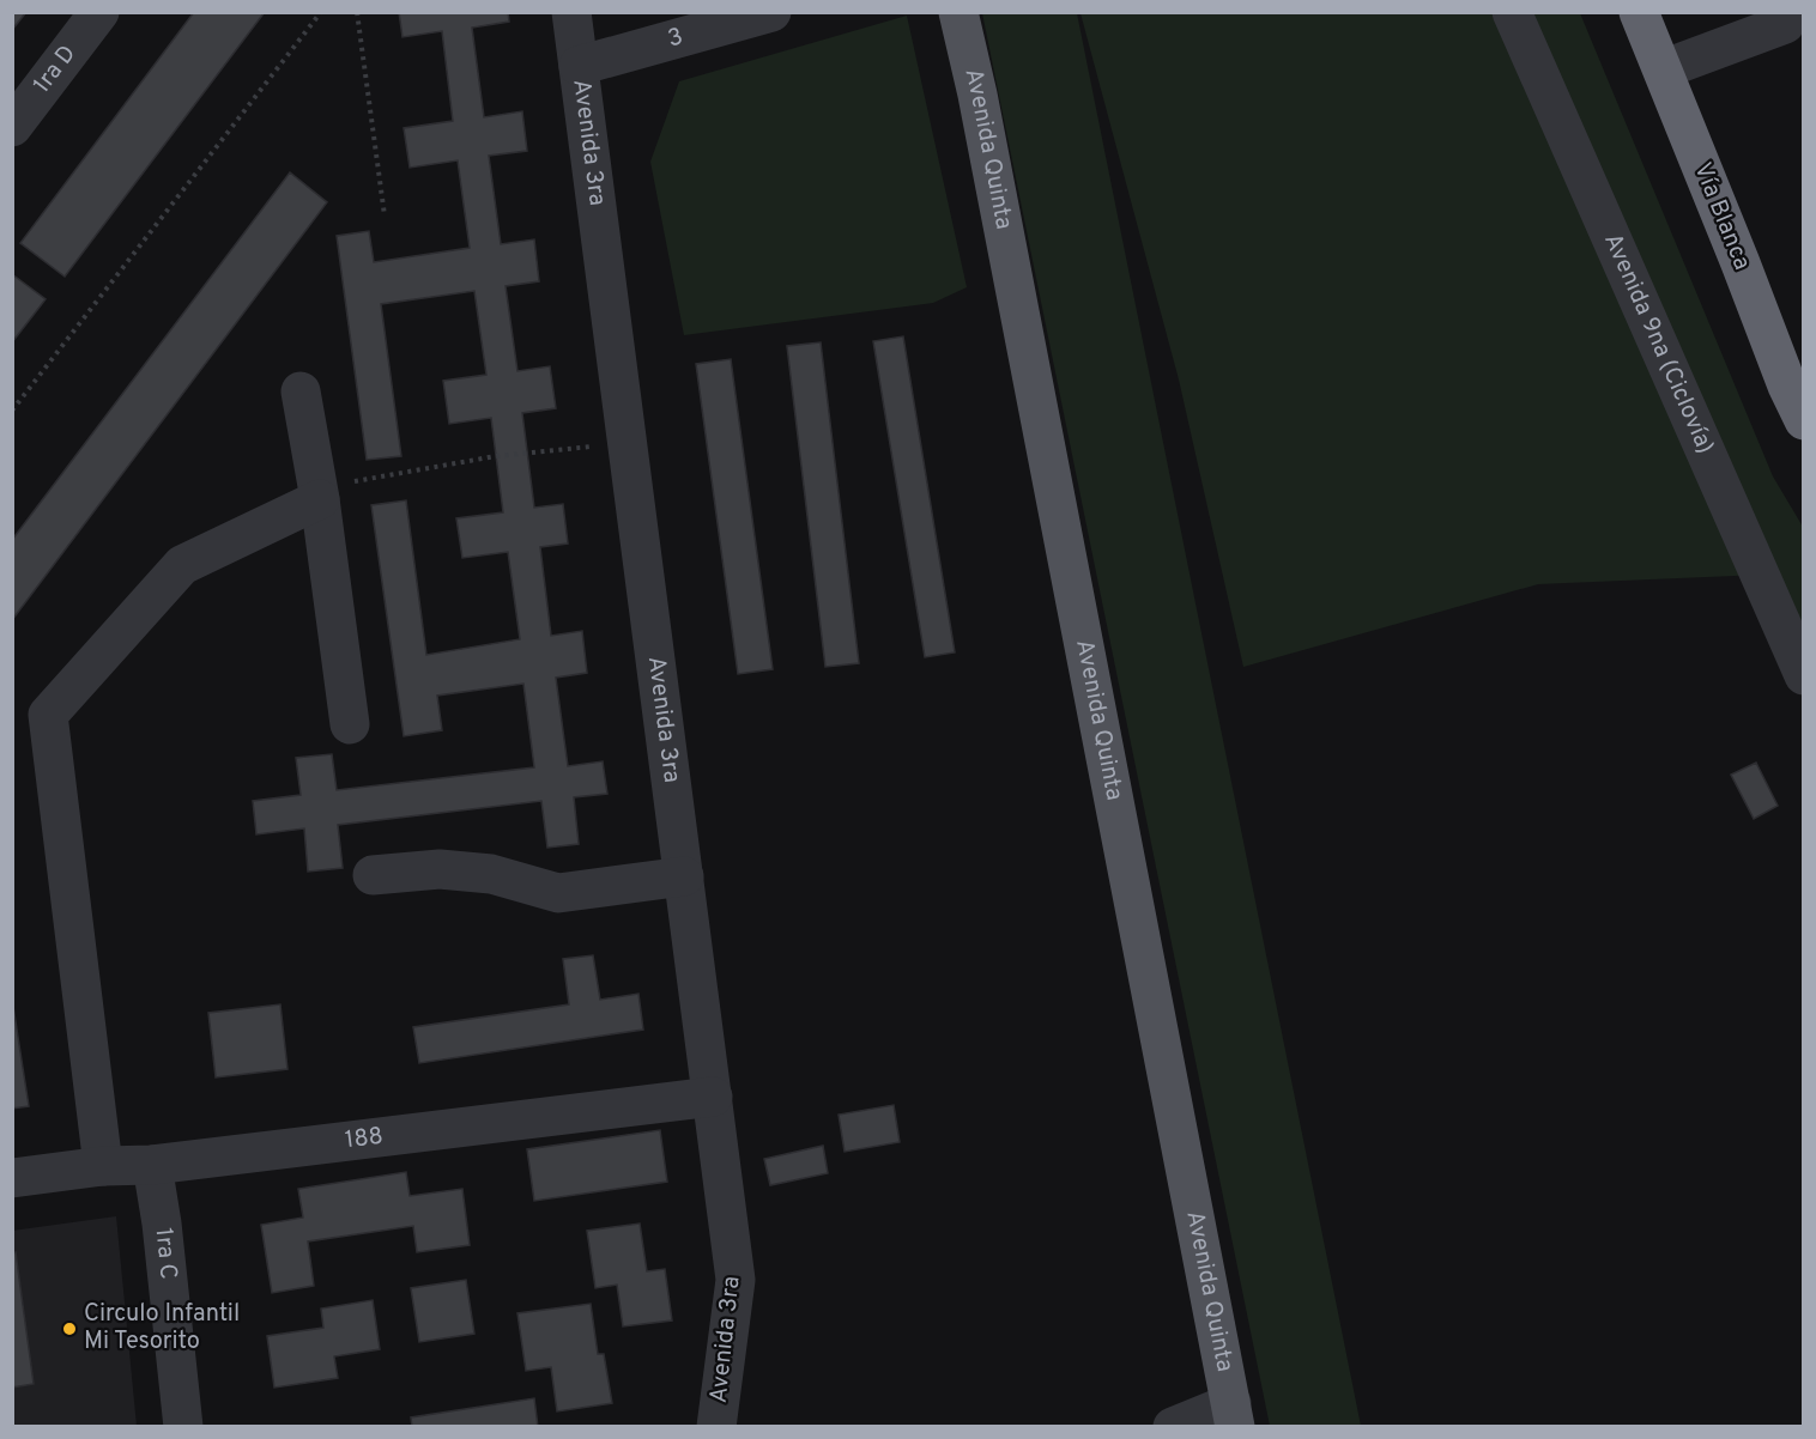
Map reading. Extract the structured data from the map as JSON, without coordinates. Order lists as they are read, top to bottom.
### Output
{
  "streets": {
    "highway": ["Vía Blanca"],
    "main road": ["Avenida Quinta"],
    "street": [
      "3",
      "1ra D",
      "Avenida 3ra",
      "Avenida 9na (Ciclovía)",
      "188",
      "1ra C"
    ]
  },
  "crossings": [
    ["3", "Avenida 3ra"],
    ["Avenida 3ra", "188"],
    ["188", "1ra C"]
  ],
  "places": ["Circulo Infantil Mi Tesorito"]
}
